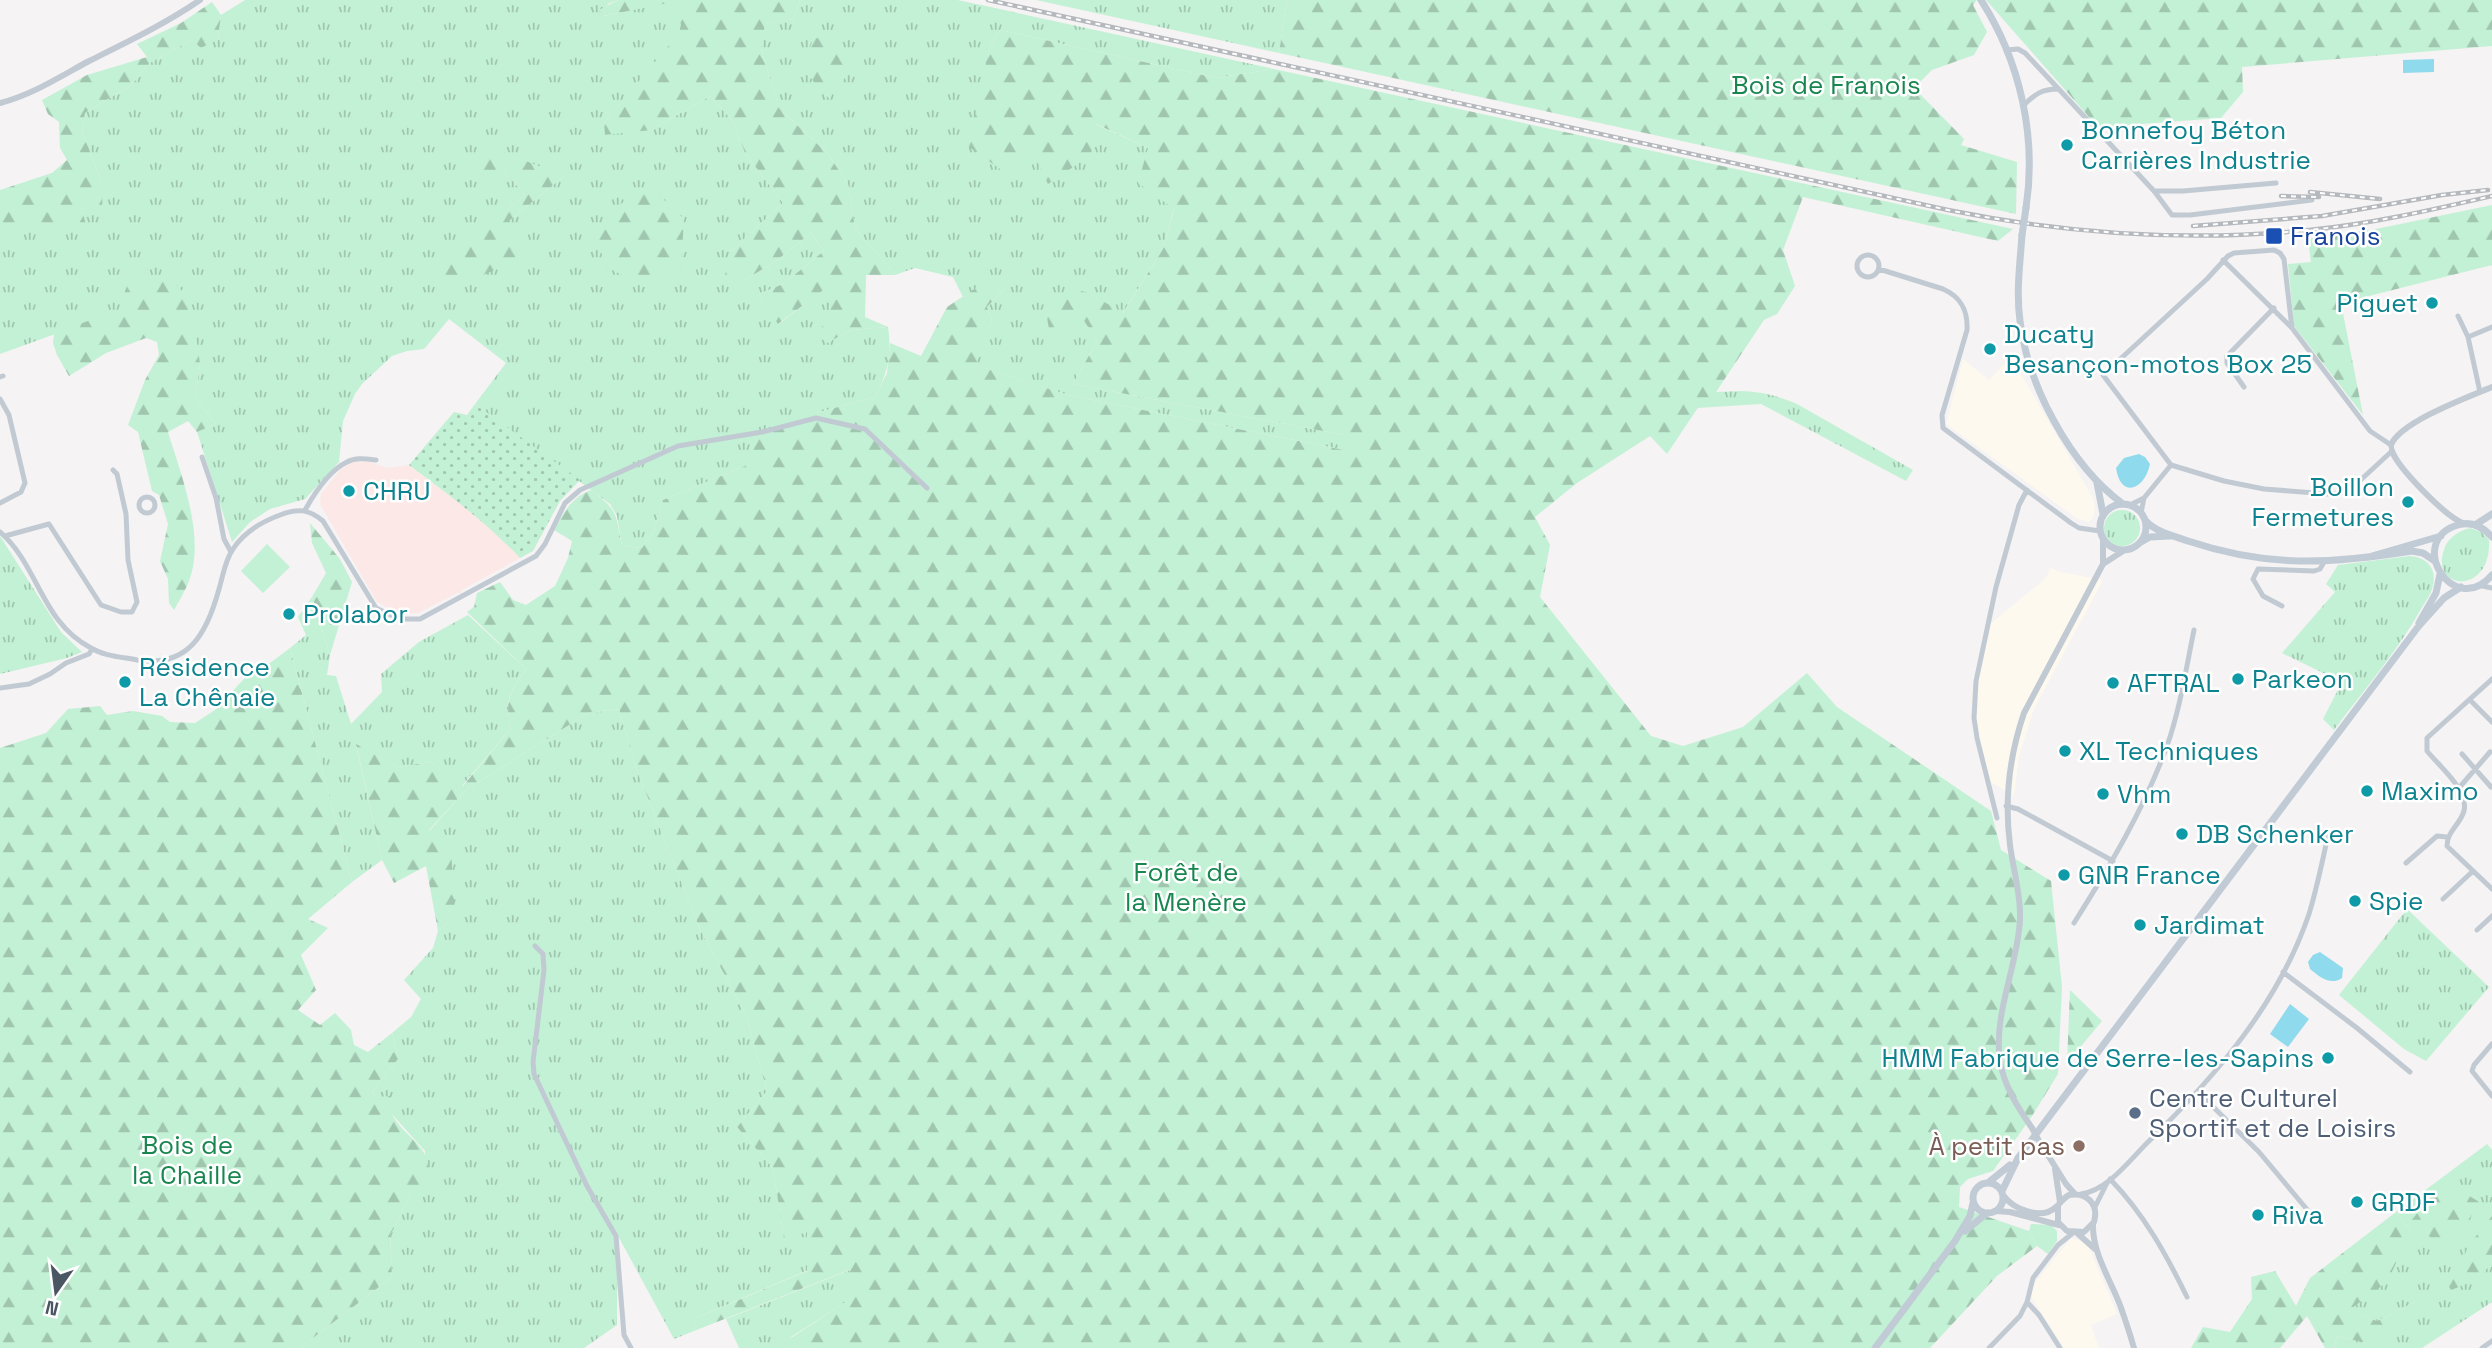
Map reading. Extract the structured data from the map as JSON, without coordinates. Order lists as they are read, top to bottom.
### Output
{
  "parks": ["Bois de Franois", "Forêt de la Menère", "Bois de la Chaille"],
  "places": {
    "other": [
      "Bonnefoy Béton Carrières Industrie",
      "Piguet",
      "Ducaty Besançon-motos Box 25",
      "CHRU",
      "Boillon Fermetures",
      "Prolabor",
      "Parkeon",
      "Résidence La Chênaie",
      "AFTRAL",
      "XL Techniques",
      "Maximo",
      "Vhm",
      "DB Schenker",
      "GNR France",
      "Spie",
      "Jardimat",
      "HMM Fabrique de Serre-les-Sapins",
      "Centre Culturel Sportif et de Loisirs",
      "À petit pas",
      "GRDF",
      "Riva"
    ],
    "transit": ["Franois"]
  },
  "north": "bottom"
}
